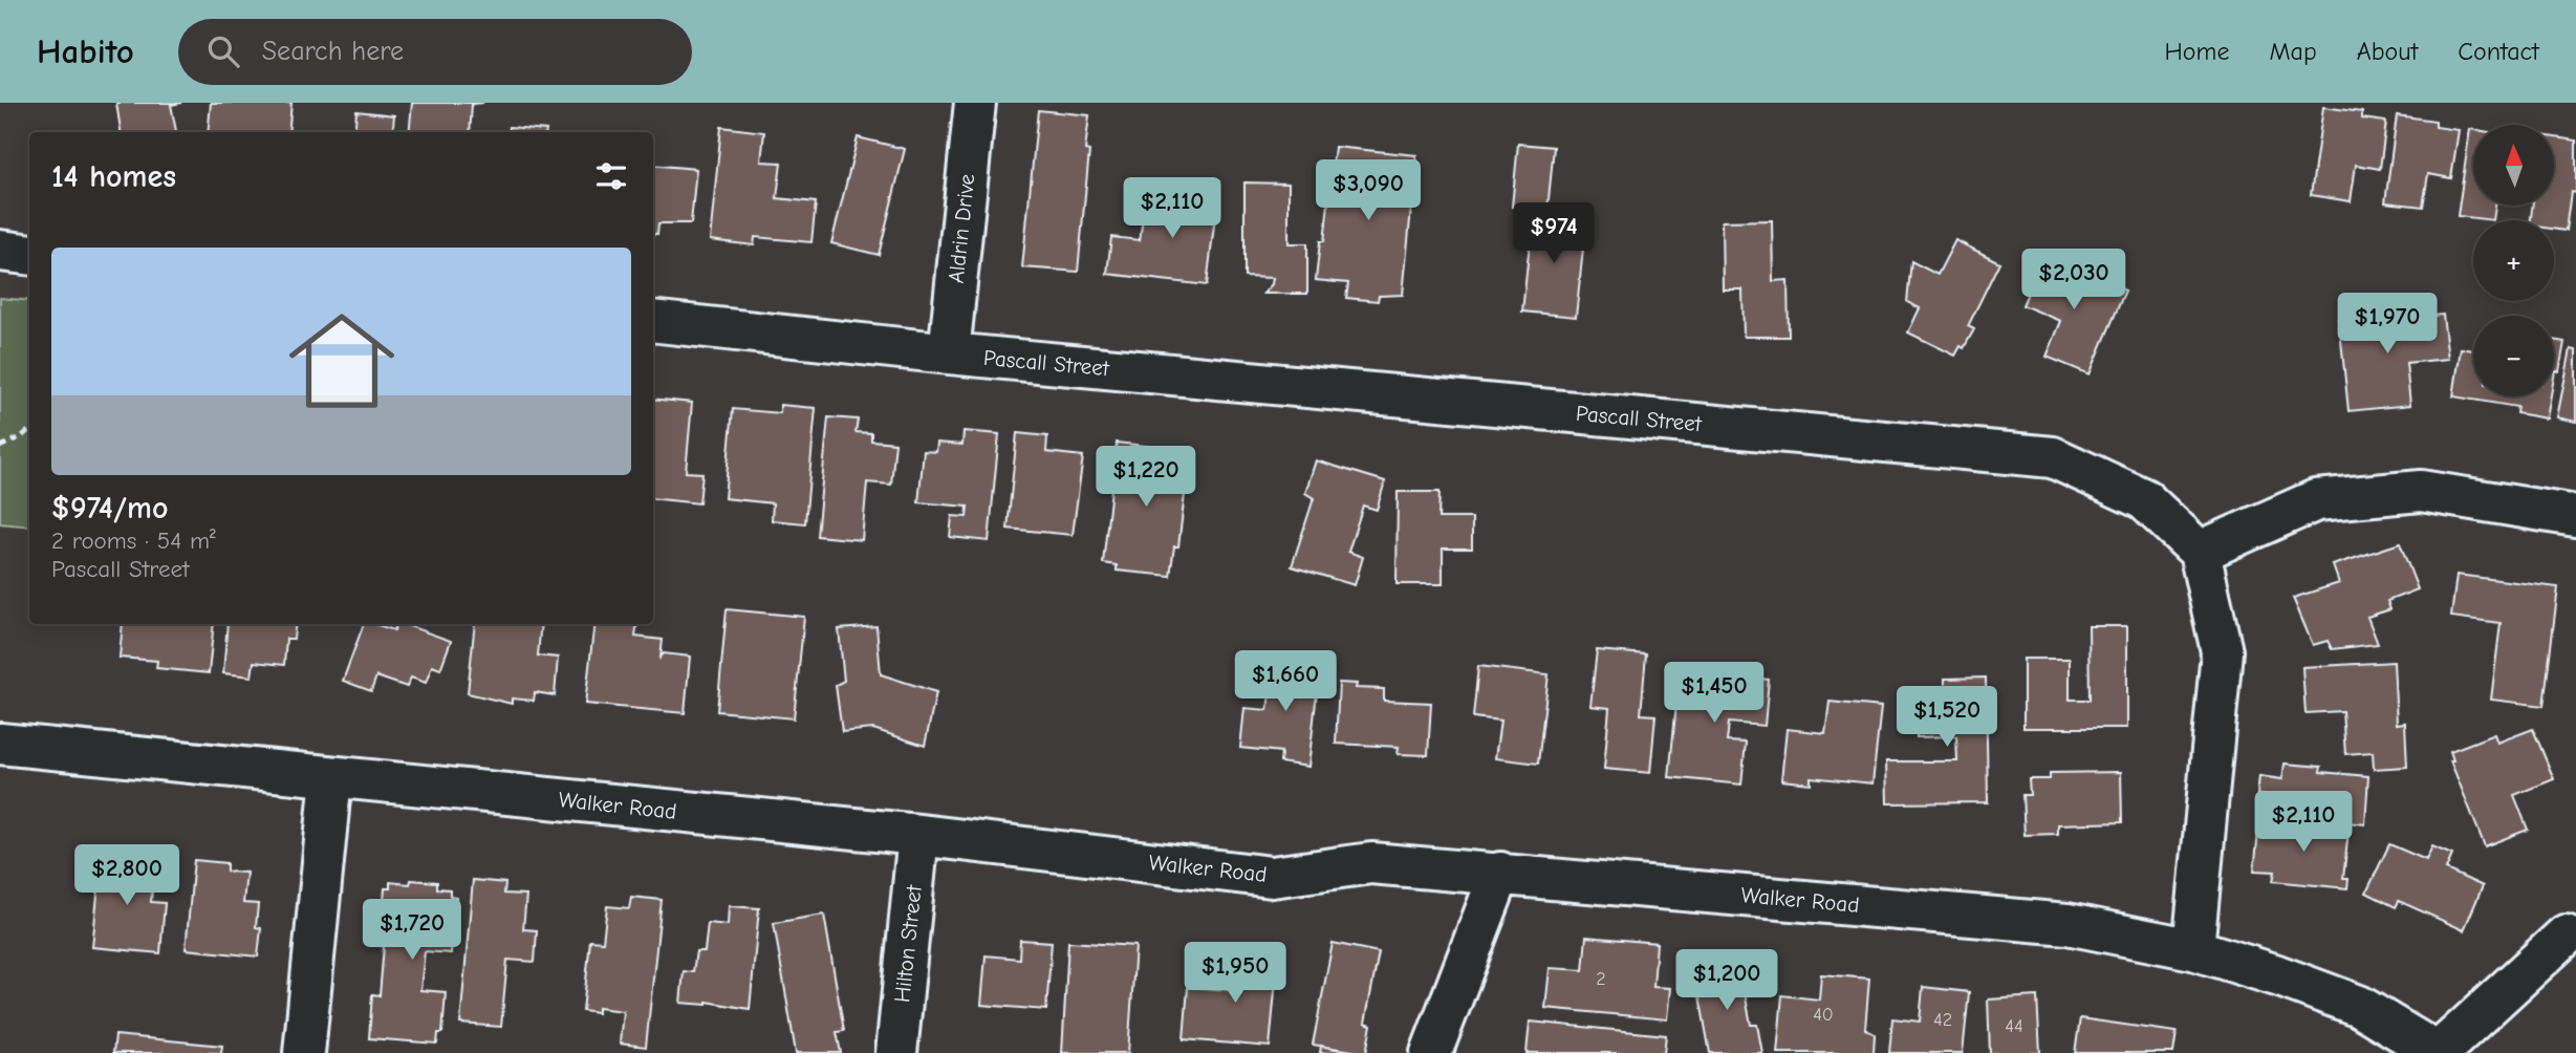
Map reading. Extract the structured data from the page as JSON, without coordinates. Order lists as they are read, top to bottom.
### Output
{
  "streets": {
    "street": [
      "Aldrin Drive",
      "Pascall Street",
      "Walker Road",
      "Hilton Street"
    ]
  },
  "crossings": [
    ["Aldrin Drive", "Pascall Street"],
    ["Walker Road", "Hilton Street"]
  ],
  "house_numbers": [
    "2",
    "40",
    "42",
    "44"
  ],
  "north": "top",
  "page": {
    "header": "Habito",
    "search": "Search here",
    "nav": [
      "Home",
      "Map",
      "About",
      "Contact"
    ],
    "map_buttons": ["+", "−"],
    "heading": "14 homes",
    "price": [
      "$3,090",
      "$2,110",
      "$974",
      "$2,030",
      "$1,970",
      "$1,220",
      "$1,660",
      "$1,450",
      "$1,520",
      "$2,110",
      "$2,800",
      "$1,720",
      "$1,950",
      "$1,200"
    ],
    "list": [
      {
        "name": "$974/mo",
        "note": "2 rooms · 54 m² · Pascall Street"
      }
    ]
  }
}
